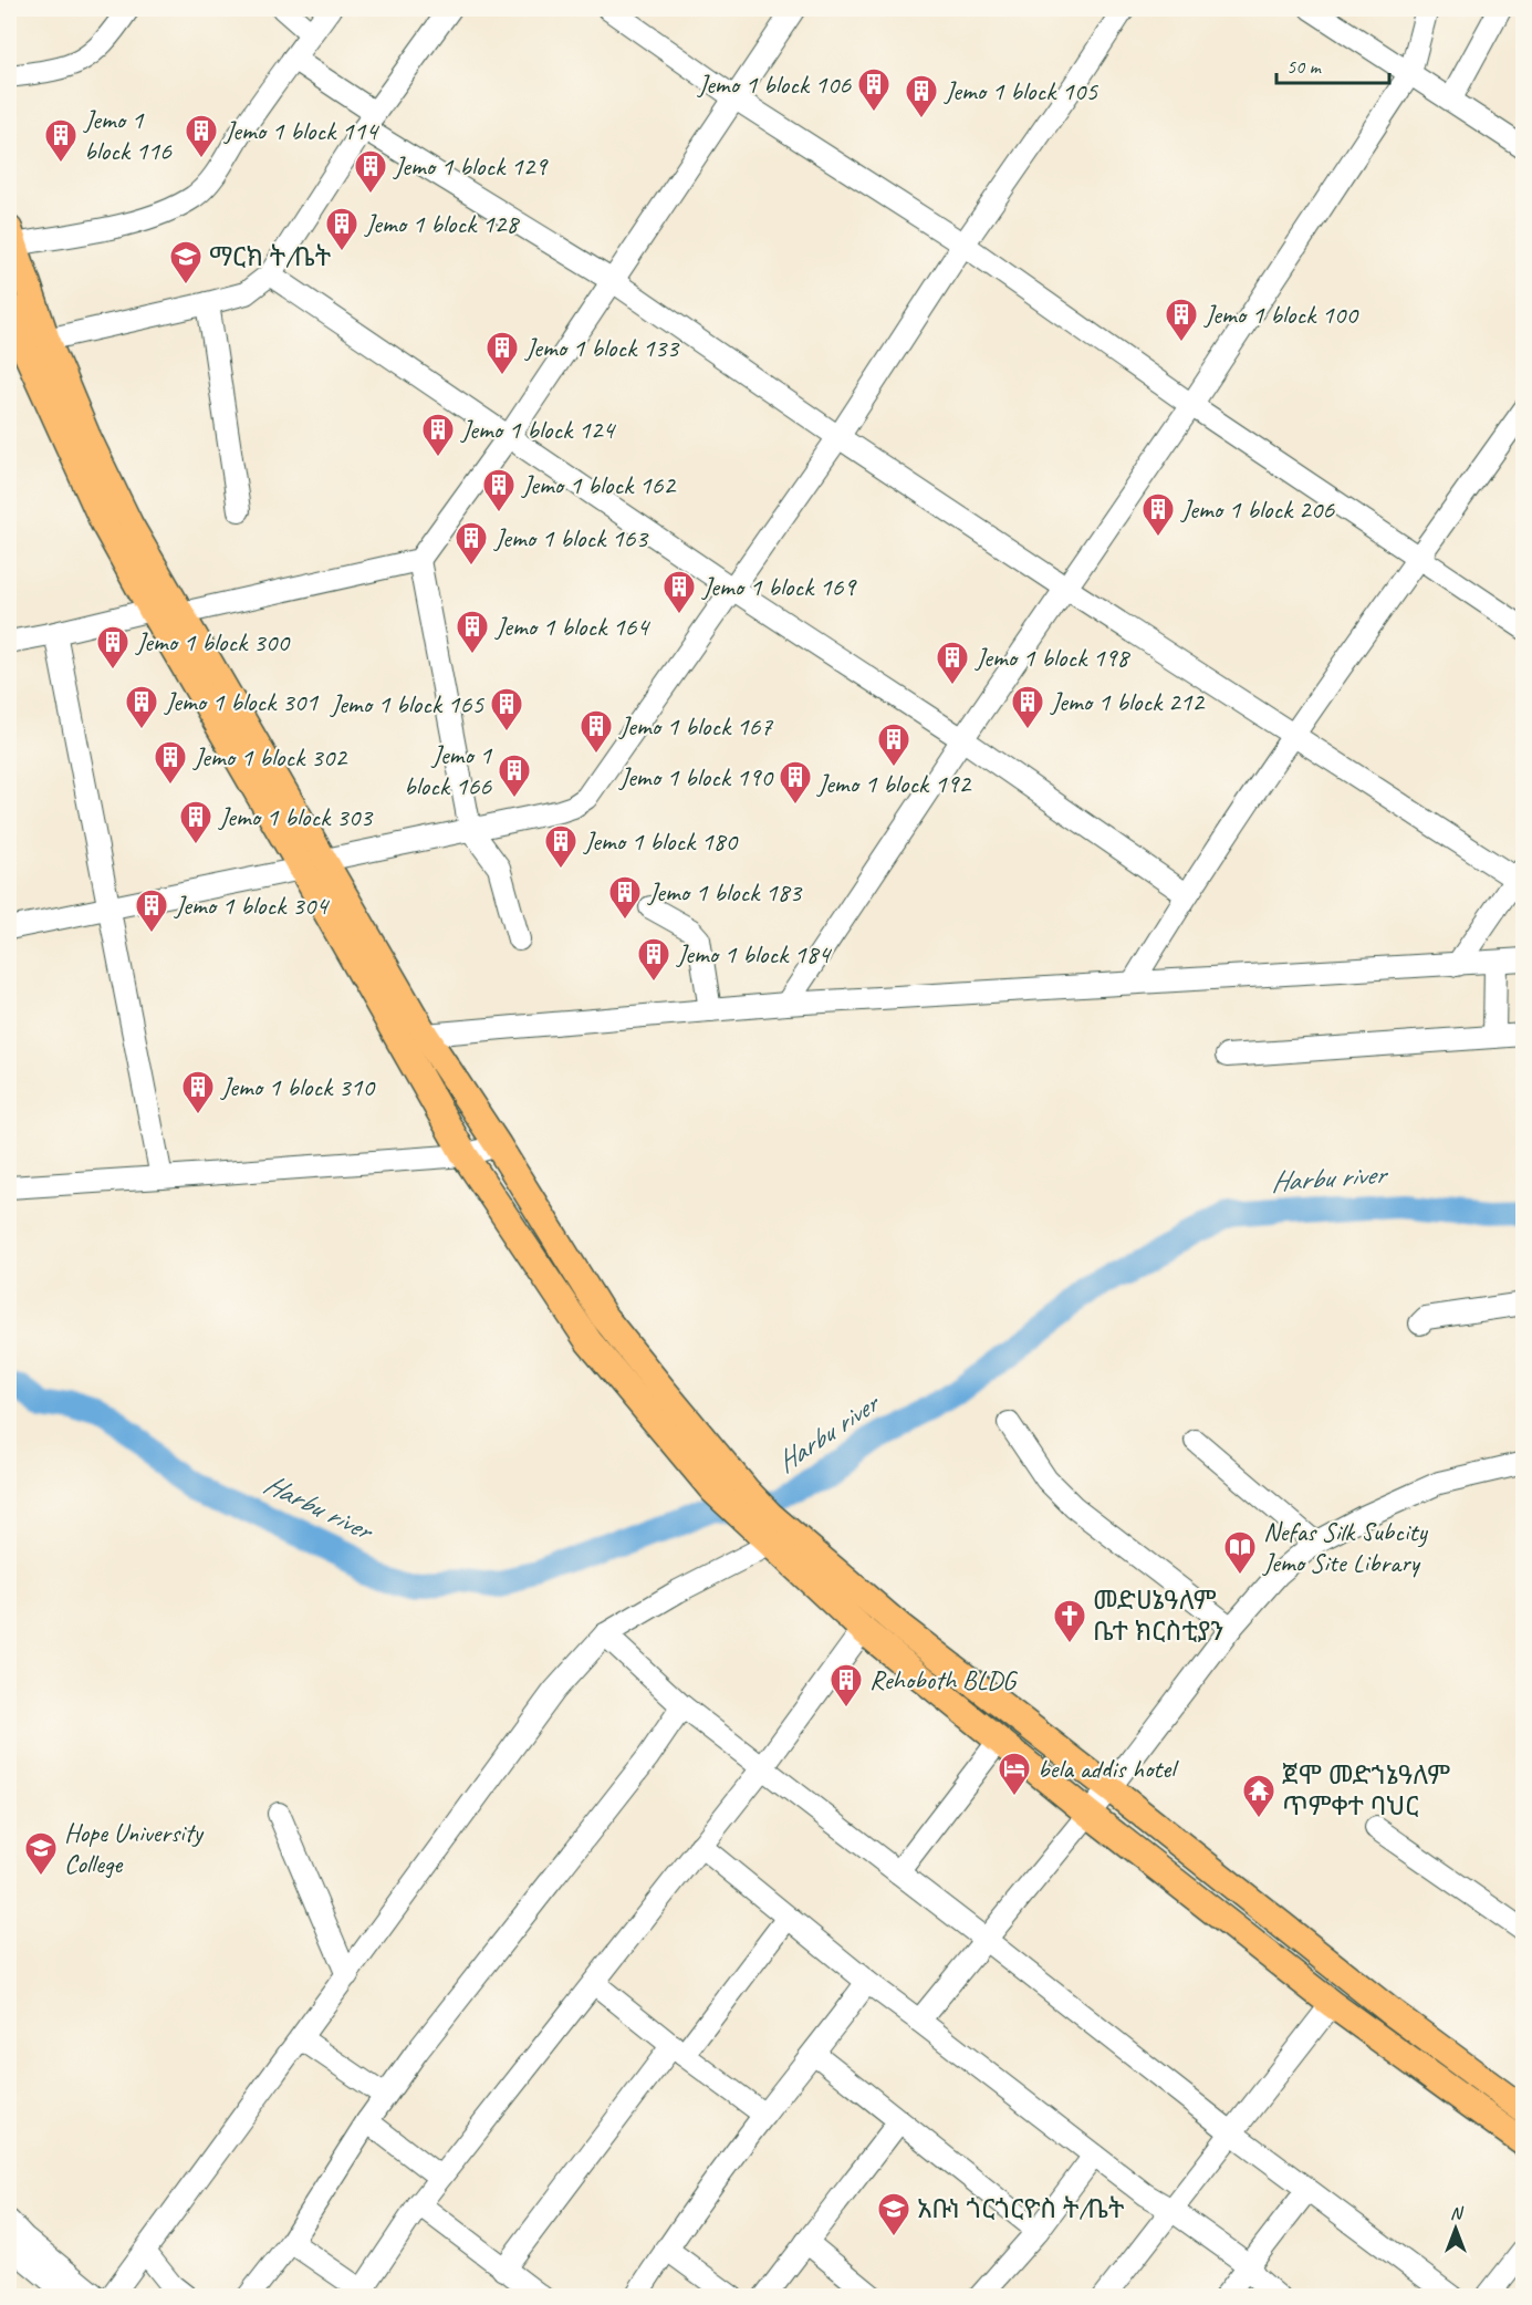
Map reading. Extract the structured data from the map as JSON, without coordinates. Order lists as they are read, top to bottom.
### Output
{
  "water": ["Harbu river"],
  "places": {
    "building": [
      "Jemo 1 block 106",
      "Jemo 1 block 105",
      "Jemo 1 block 114",
      "Jemo 1 block 116",
      "Jemo 1 block 129",
      "Jemo 1 block 128",
      "Jemo 1 block 100",
      "Jemo 1 block 133",
      "Jemo 1 block 124",
      "Jemo 1 block 162",
      "Jemo 1 block 206",
      "Jemo 1 block 163",
      "Jemo 1 block 169",
      "Jemo 1 block 164",
      "Jemo 1 block 300",
      "Jemo 1 block 198",
      "Jemo 1 block 301",
      "Jemo 1 block 212",
      "Jemo 1 block 165",
      "Jemo 1 block 167",
      "Jemo 1 block 192",
      "Jemo 1 block 302",
      "Jemo 1 block 166",
      "Jemo 1 block 190",
      "Jemo 1 block 303",
      "Jemo 1 block 180",
      "Jemo 1 block 183",
      "Jemo 1 block 304",
      "Jemo 1 block 184",
      "Jemo 1 block 310",
      "Rehoboth BLDG"
    ],
    "school or university": ["ማርክ ት/ቤት", "Hope University College", "አቡነ ጎርጎርዮስ ት/ቤት"],
    "library": ["Nefas Silk Subcity Jemo Site Library"],
    "church": ["መድሀኔዓለም ቤተ ክርስቲያን"],
    "hotel": ["bela addis hotel"],
    "temple": ["ጀሞ መድኀኔዓለም ጥምቀተ ባህር"]
  },
  "scale_bar": "50 m",
  "north": "top"
}
